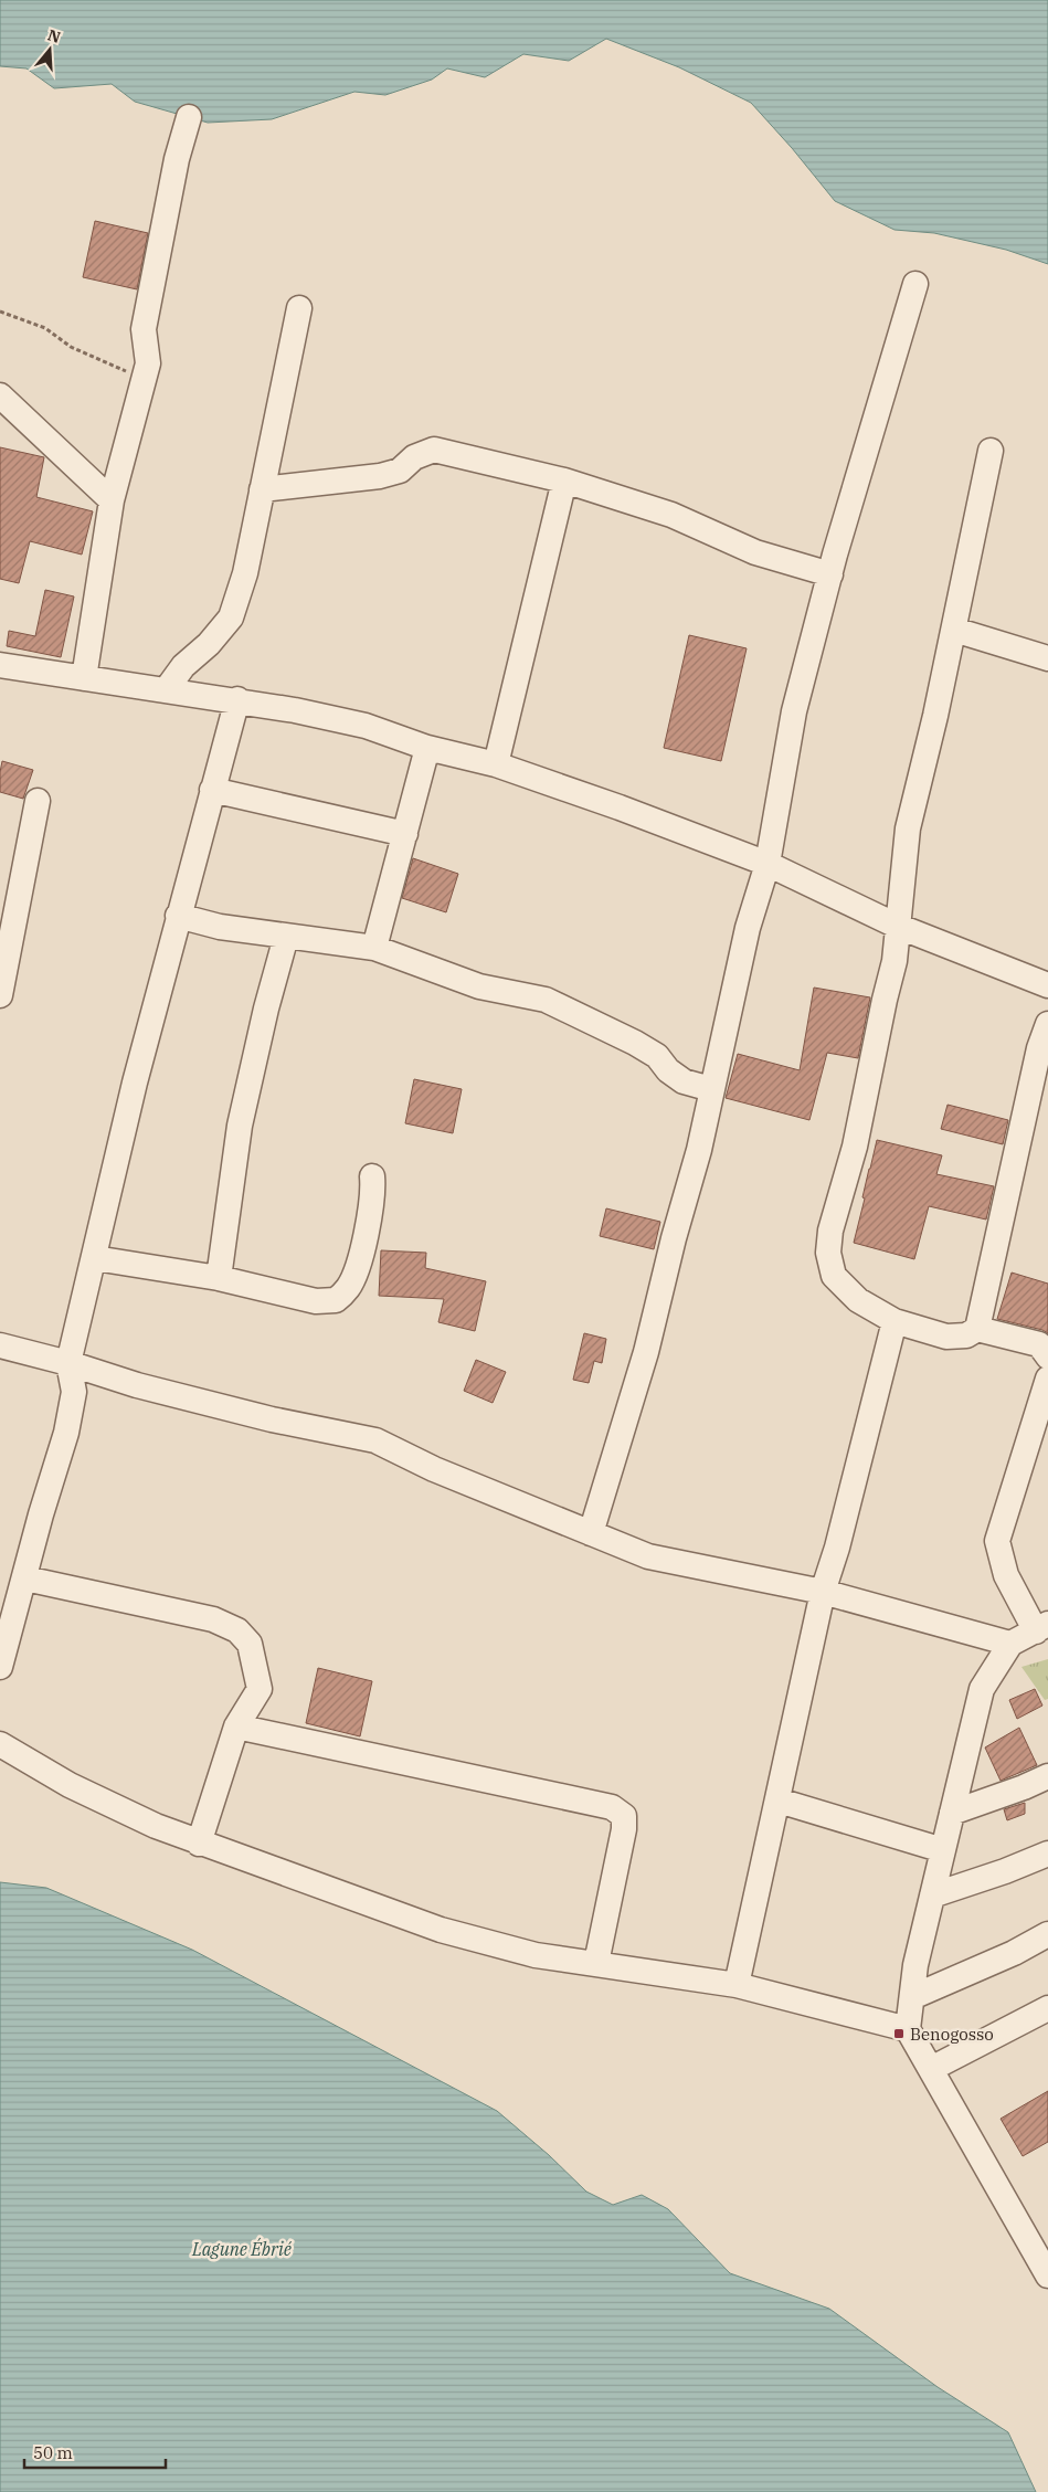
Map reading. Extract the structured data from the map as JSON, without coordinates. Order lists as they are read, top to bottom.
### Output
{
  "water": ["Lagune Ébrié"],
  "places": {
    "transit": ["Benogosso"]
  },
  "scale_bar": "50 m",
  "north": "top"
}
